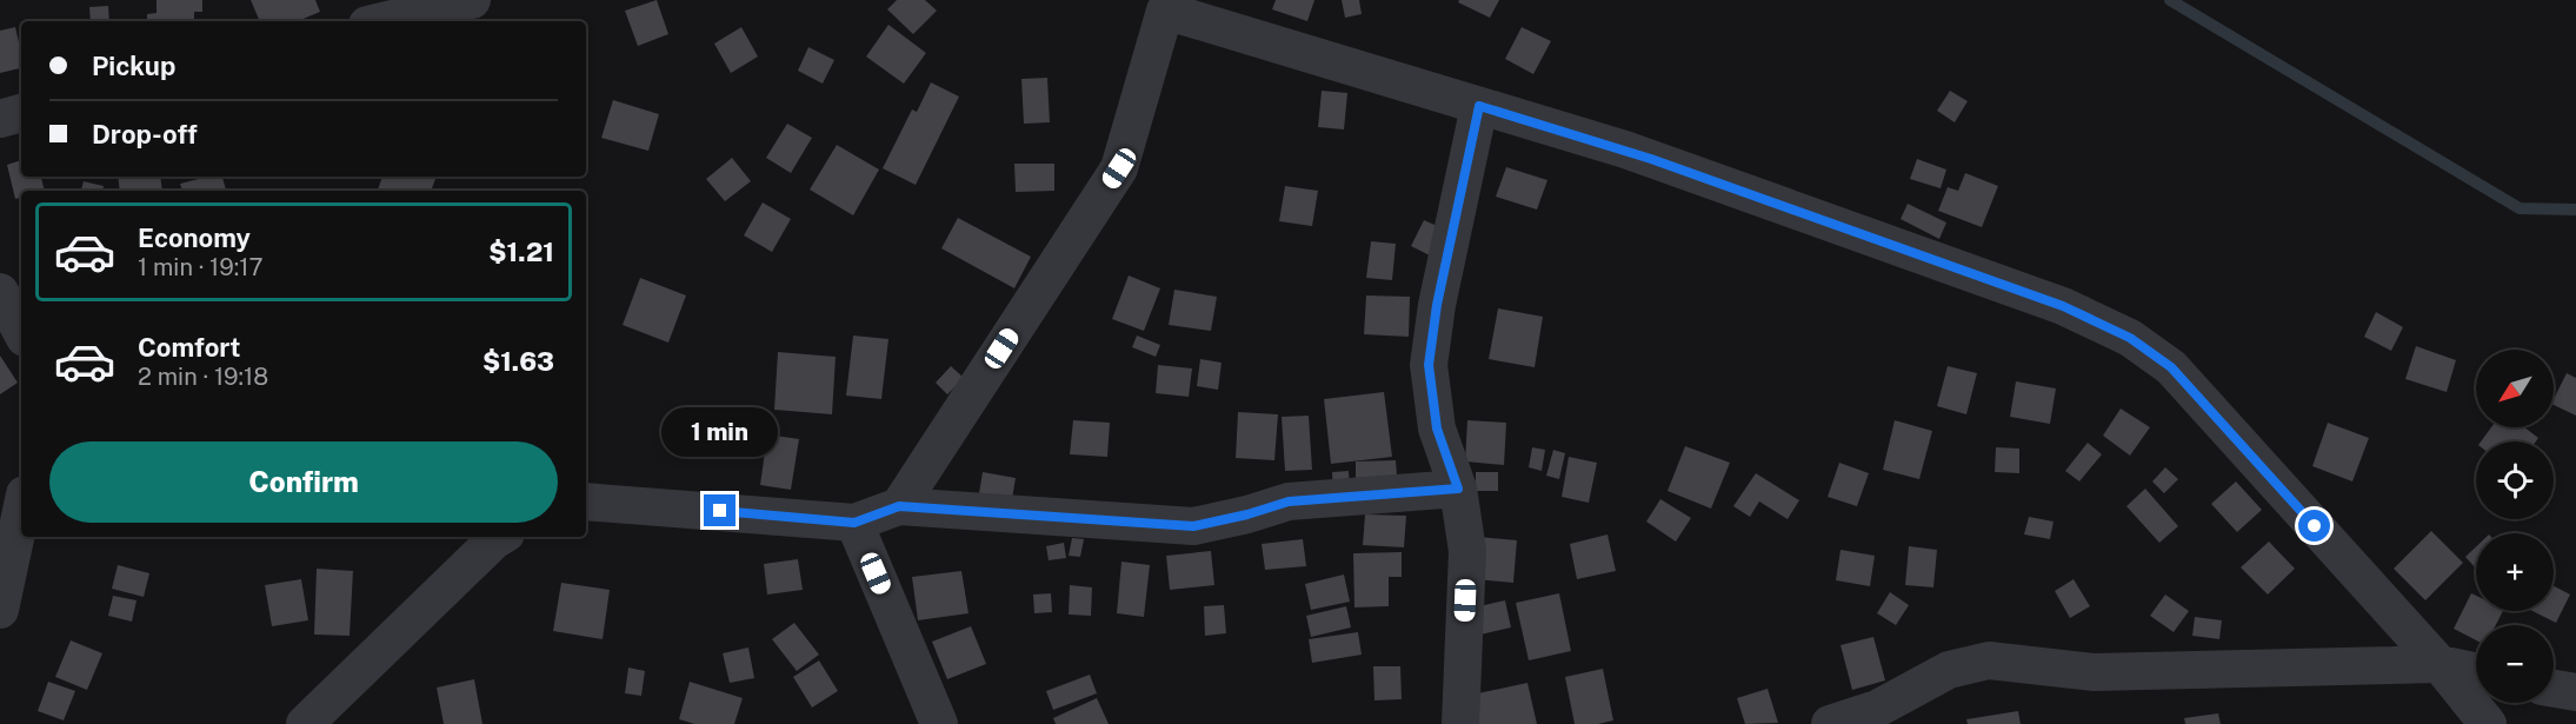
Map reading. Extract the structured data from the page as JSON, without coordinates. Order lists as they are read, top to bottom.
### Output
{
  "north": "bottom left",
  "page": {
    "banner": ["Pickup", "Drop-off"],
    "list": [
      {
        "name": "Economy",
        "note": "1 min · 19:17",
        "value": "$1.21"
      },
      {
        "name": "Comfort",
        "note": "2 min · 19:18",
        "value": "$1.63"
      }
    ],
    "map_buttons": ["+", "−"],
    "bubble": "1 min",
    "buttons": "Confirm"
  }
}
